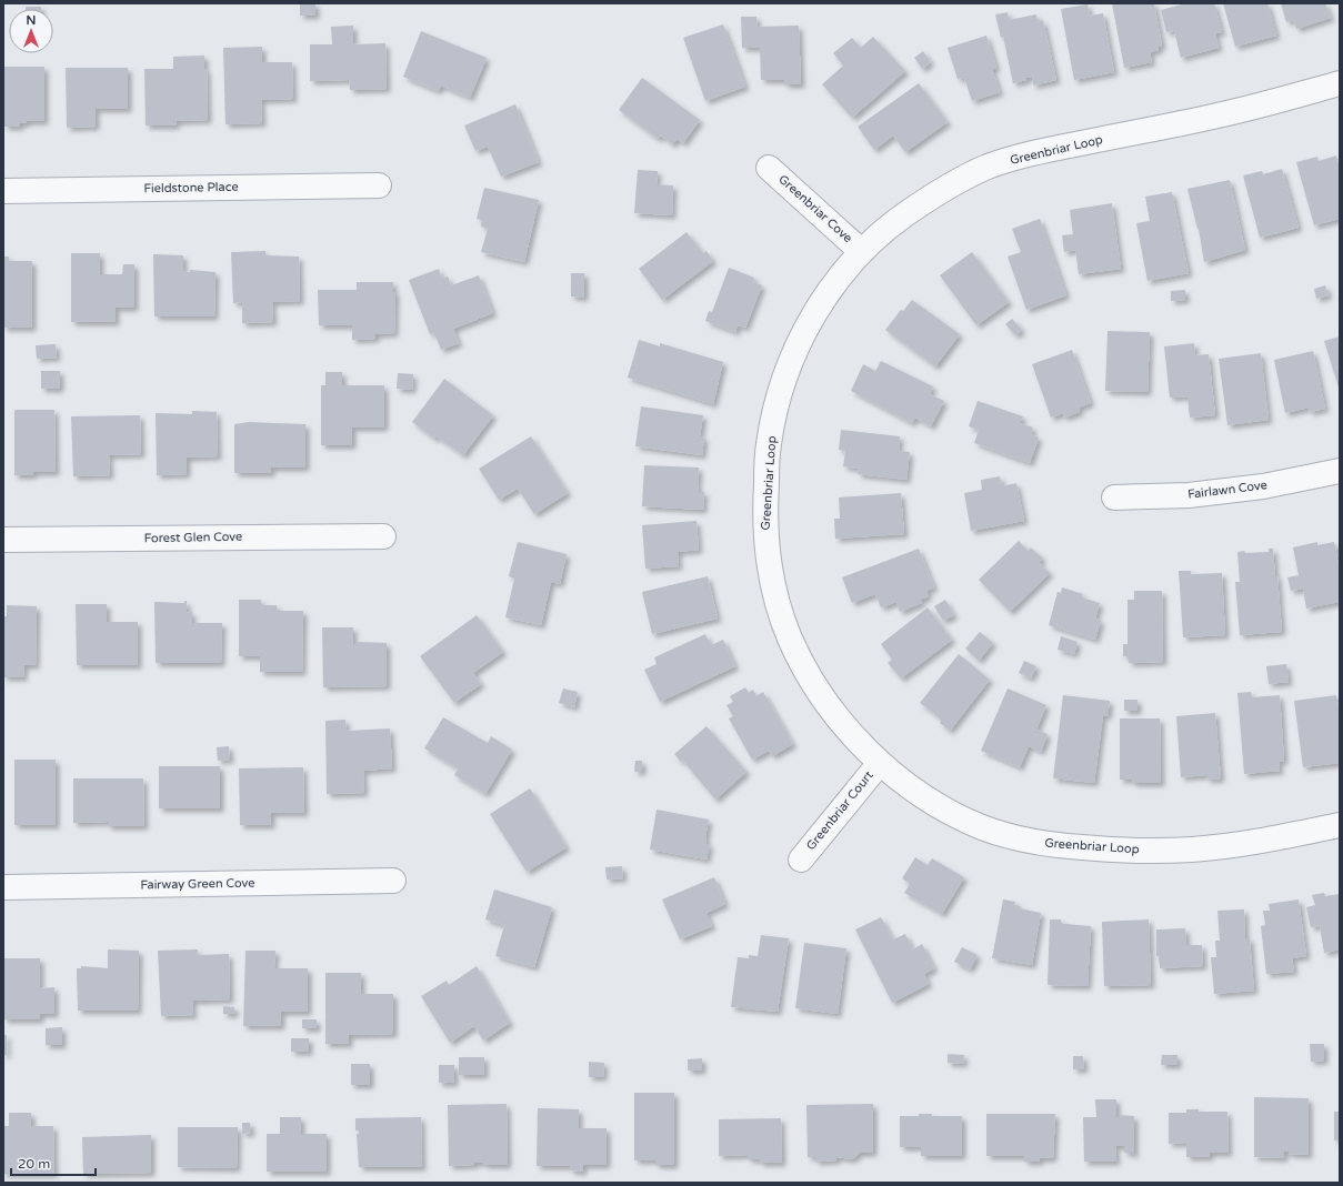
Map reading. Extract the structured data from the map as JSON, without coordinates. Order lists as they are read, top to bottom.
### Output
{
  "streets": {
    "street": [
      "Greenbriar Loop",
      "Fieldstone Place",
      "Greenbriar Cove",
      "Fairlawn Cove",
      "Forest Glen Cove",
      "Greenbriar Court",
      "Fairway Green Cove"
    ]
  },
  "crossings": [
    ["Greenbriar Loop", "Greenbriar Cove"],
    ["Greenbriar Loop", "Greenbriar Court"]
  ],
  "scale_bar": "20 m",
  "north": "top"
}
